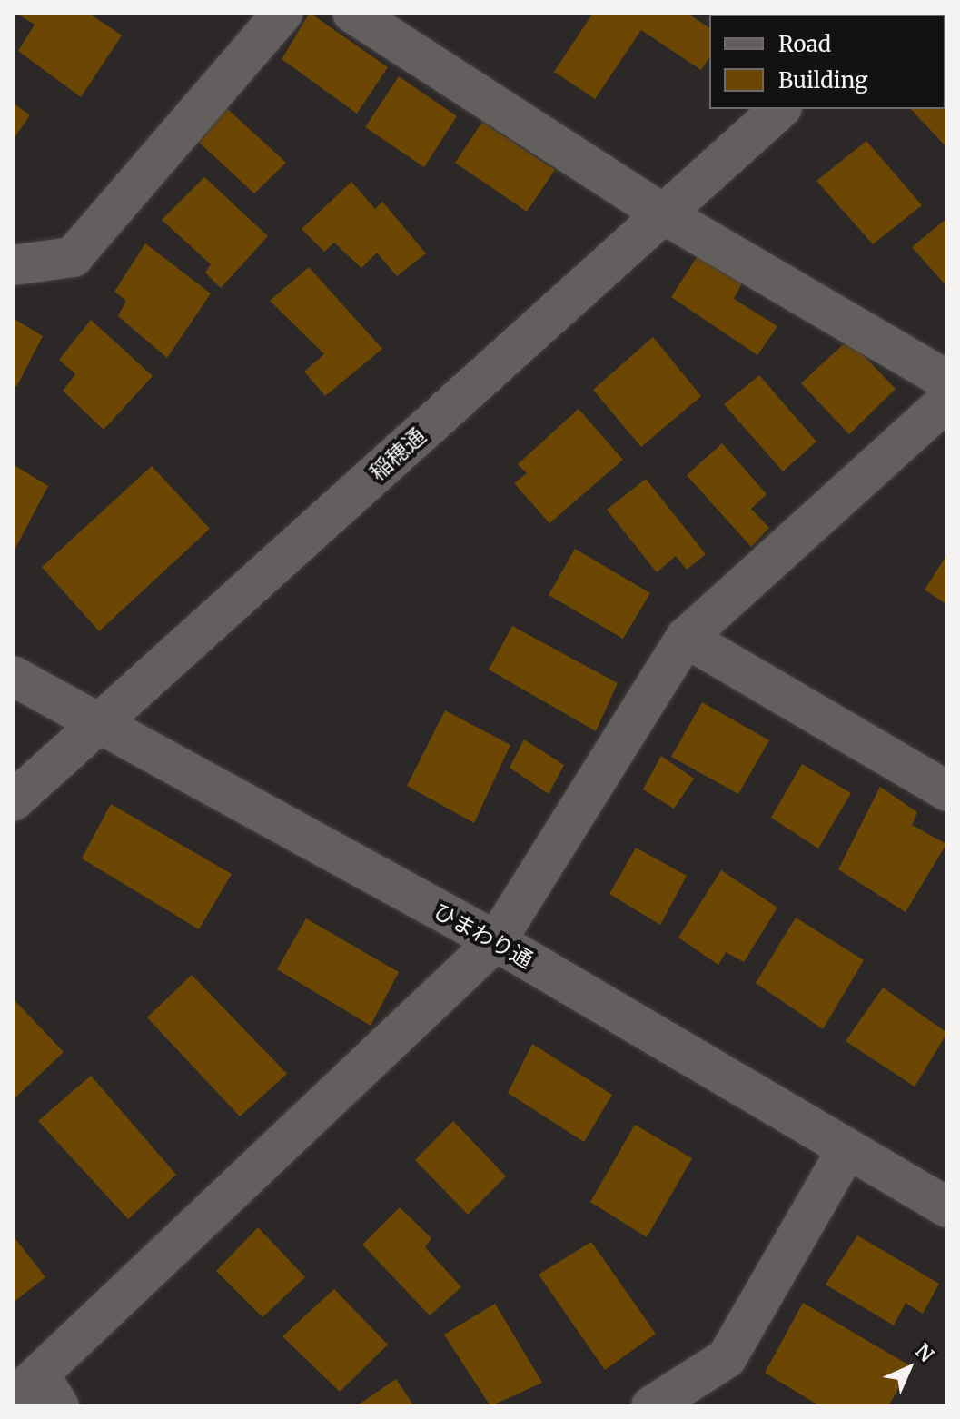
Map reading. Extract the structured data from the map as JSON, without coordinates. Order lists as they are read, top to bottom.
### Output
{
  "streets": {
    "street": ["稲穂通", "ひまわり通"]
  },
  "crossings": [
    ["稲穂通", "ひまわり通"]
  ],
  "legend": ["Road", "Building"],
  "north": "top right"
}
